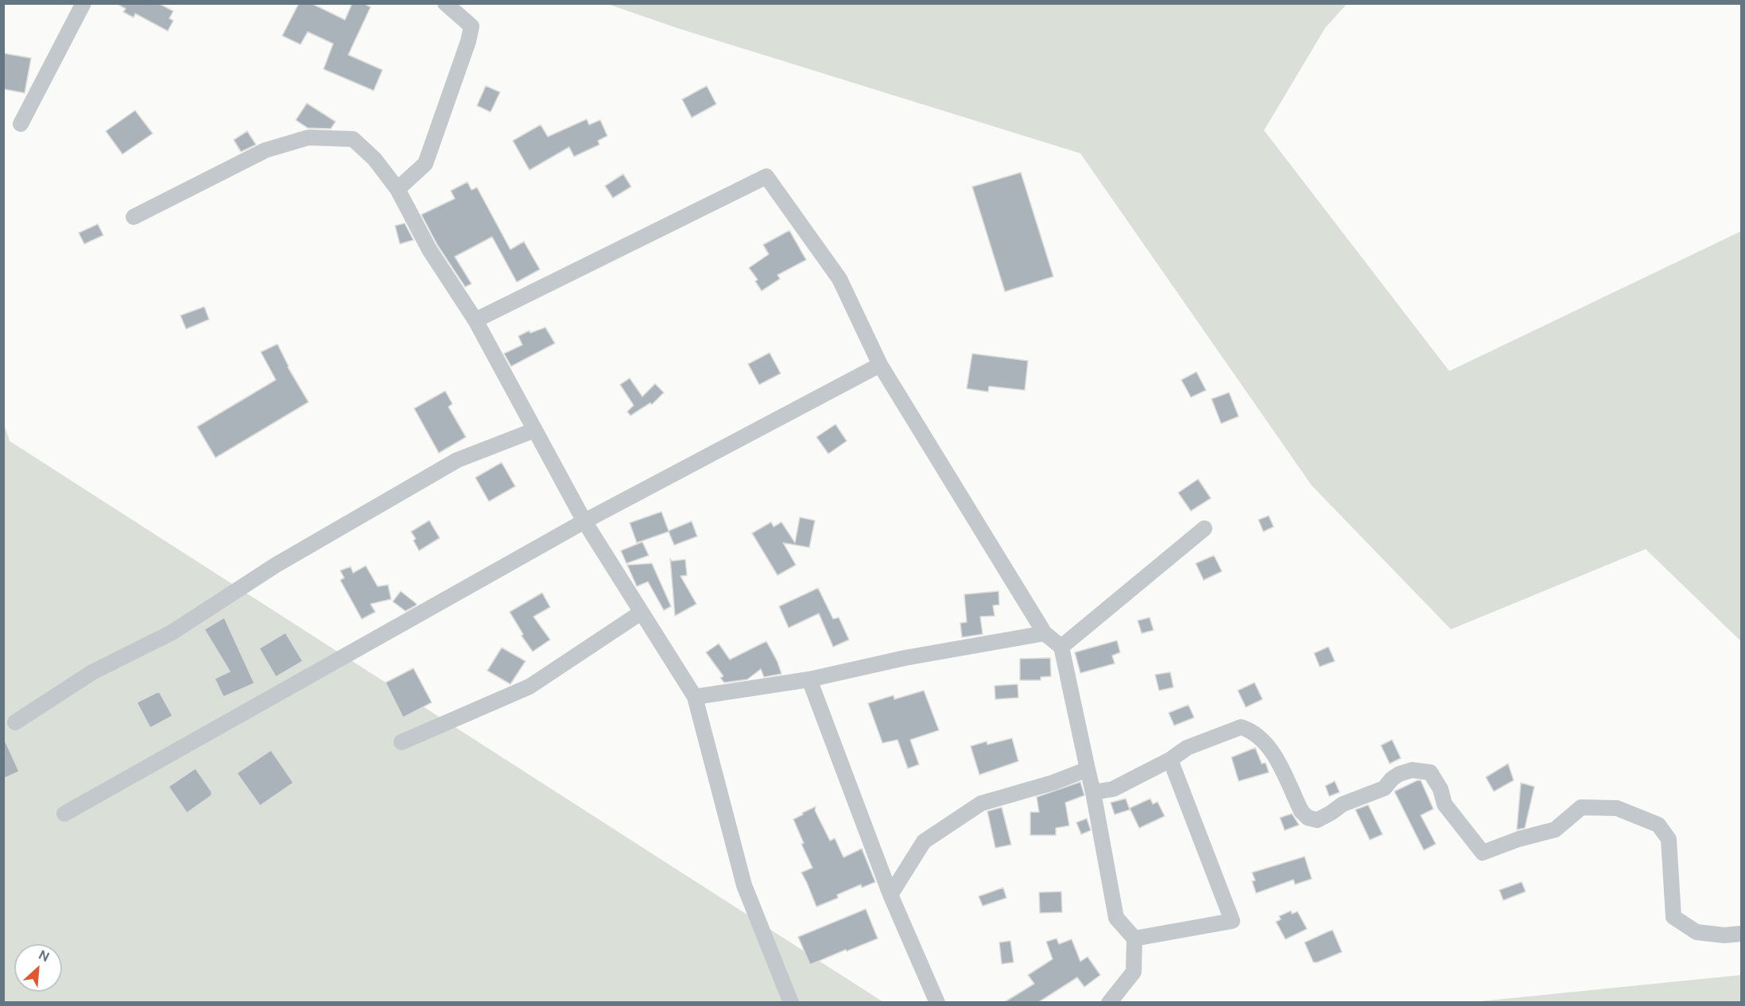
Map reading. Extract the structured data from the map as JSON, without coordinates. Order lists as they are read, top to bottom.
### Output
{
  "north": "top right"
}
